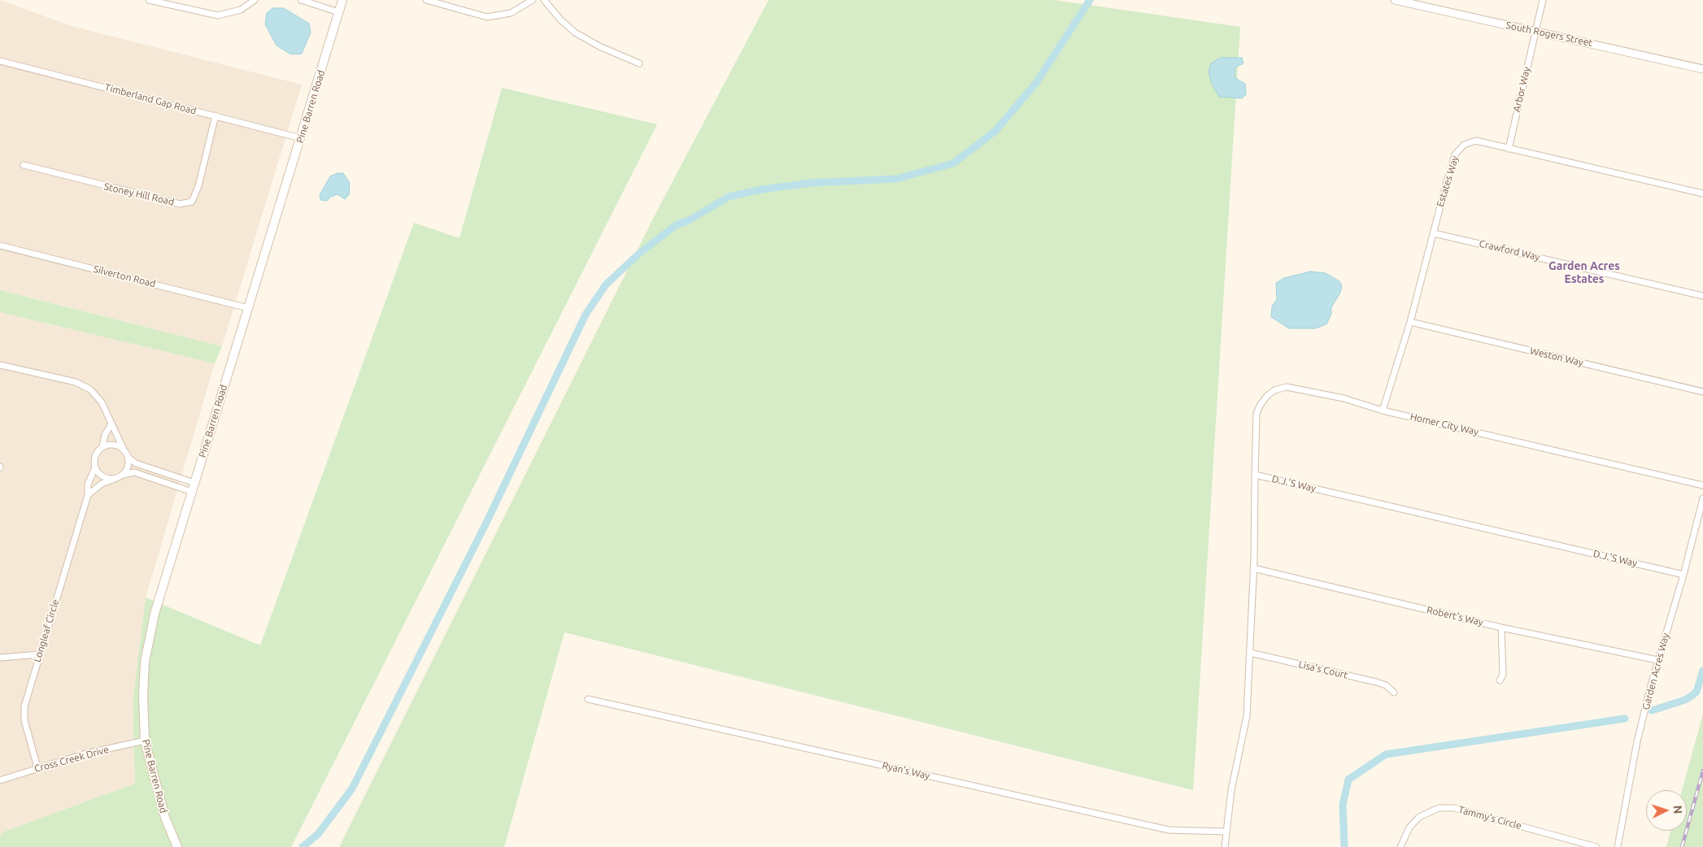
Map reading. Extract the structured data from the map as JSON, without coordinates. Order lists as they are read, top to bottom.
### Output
{
  "streets": {
    "main road": ["Pine Barren Road"],
    "street": [
      "South Rogers Street",
      "Arbor Way",
      "Timberland Gap Road",
      "Estates Way",
      "Stoney Hill Road",
      "Crawford Way",
      "Silverton Road",
      "Weston Way",
      "Homer City Way",
      "D.J.'S Way",
      "Robert's Way",
      "Longleaf Circle",
      "Lisa's Court",
      "Garden Acres Way",
      "Cross Creek Drive",
      "Ryan's Way",
      "Tammy's Circle"
    ]
  },
  "crossings": [
    ["South Rogers Street", "Arbor Way"],
    ["Arbor Way", "Estates Way"],
    ["Timberland Gap Road", "Pine Barren Road"],
    ["Timberland Gap Road", "Stoney Hill Road"],
    ["Pine Barren Road", "Silverton Road"],
    ["Pine Barren Road", "Cross Creek Drive"],
    ["Estates Way", "Crawford Way"],
    ["Estates Way", "Weston Way"],
    ["Estates Way", "Homer City Way"],
    ["Homer City Way", "D.J.'S Way"],
    ["D.J.'S Way", "Robert's Way"],
    ["D.J.'S Way", "Lisa's Court"],
    ["D.J.'S Way", "Garden Acres Way"],
    ["D.J.'S Way", "Ryan's Way"],
    ["Robert's Way", "Garden Acres Way"],
    ["Longleaf Circle", "Cross Creek Drive"]
  ],
  "districts": ["Garden Acres Estates"],
  "north": "right"
}
